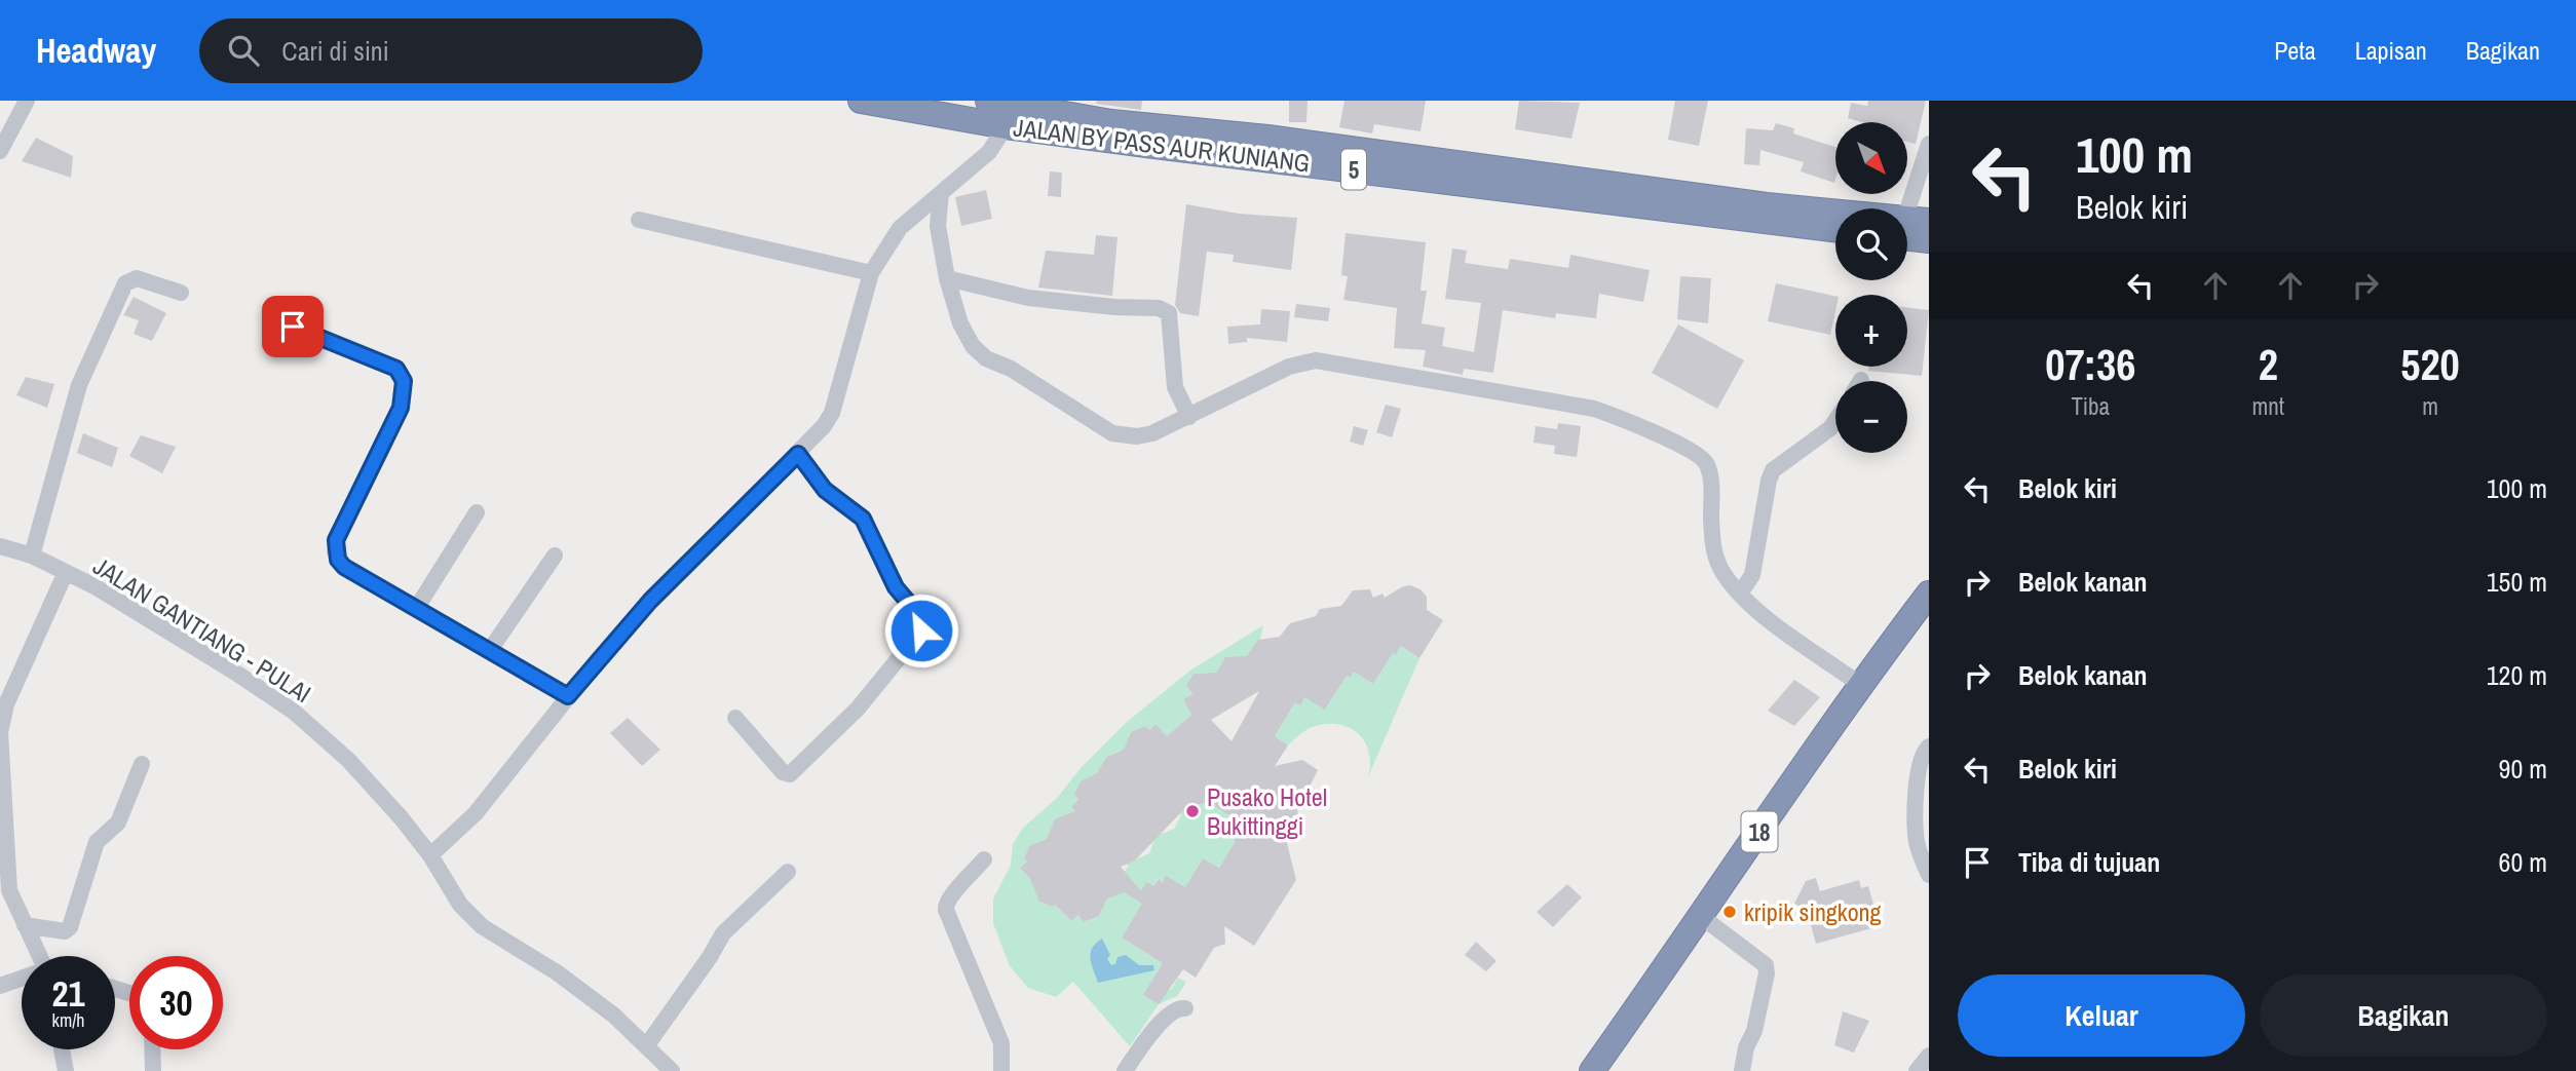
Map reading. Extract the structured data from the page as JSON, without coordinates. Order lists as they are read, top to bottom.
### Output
{
  "streets": {
    "highway": ["JALAN BY PASS AUR KUNIANG", "5", "18"],
    "street": ["JALAN GANTIANG - PULAI"]
  },
  "places": ["Pusako Hotel Bukittinggi", "kripik singkong"],
  "north": "bottom right",
  "page": {
    "header": "Headway",
    "search": "Cari di sini",
    "nav": ["Peta", "Lapisan", "Bagikan"],
    "turn": ["100 m", "Belok kiri"],
    "map_buttons": ["+", "−"],
    "eta": [
      "07:36",
      "Tiba",
      "2",
      "mnt",
      "520",
      "m"
    ],
    "list": [
      {
        "name": "Belok kiri",
        "value": "100 m"
      },
      {
        "name": "Belok kanan",
        "value": "150 m"
      },
      {
        "name": "Belok kanan",
        "value": "120 m"
      },
      {
        "name": "Belok kiri",
        "value": "90 m"
      },
      {
        "name": "Tiba di tujuan",
        "value": "60 m"
      }
    ],
    "speed": "21 km/h",
    "limit": "30",
    "buttons": ["Keluar", "Bagikan"]
  }
}
